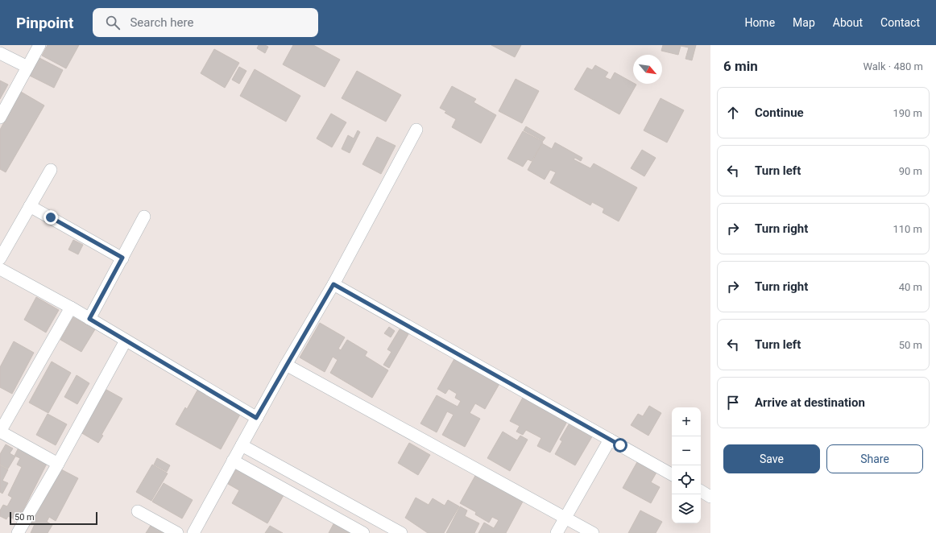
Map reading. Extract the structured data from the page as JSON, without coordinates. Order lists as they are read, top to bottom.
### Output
{
  "scale_bar": "50 m",
  "north": "bottom right",
  "page": {
    "header": "Pinpoint",
    "search": "Search here",
    "nav": [
      "Home",
      "Map",
      "About",
      "Contact"
    ],
    "heading": ["6 min", "Walk · 480 m"],
    "list": [
      ["Continue", "190 m"],
      ["Turn left", "90 m"],
      ["Turn right", "110 m"],
      ["Turn right", "40 m"],
      ["Turn left", "50 m"],
      "Arrive at destination"
    ],
    "map_buttons": ["+", "−"],
    "buttons": ["Save", "Share"],
    "scale": "50 m"
  }
}
